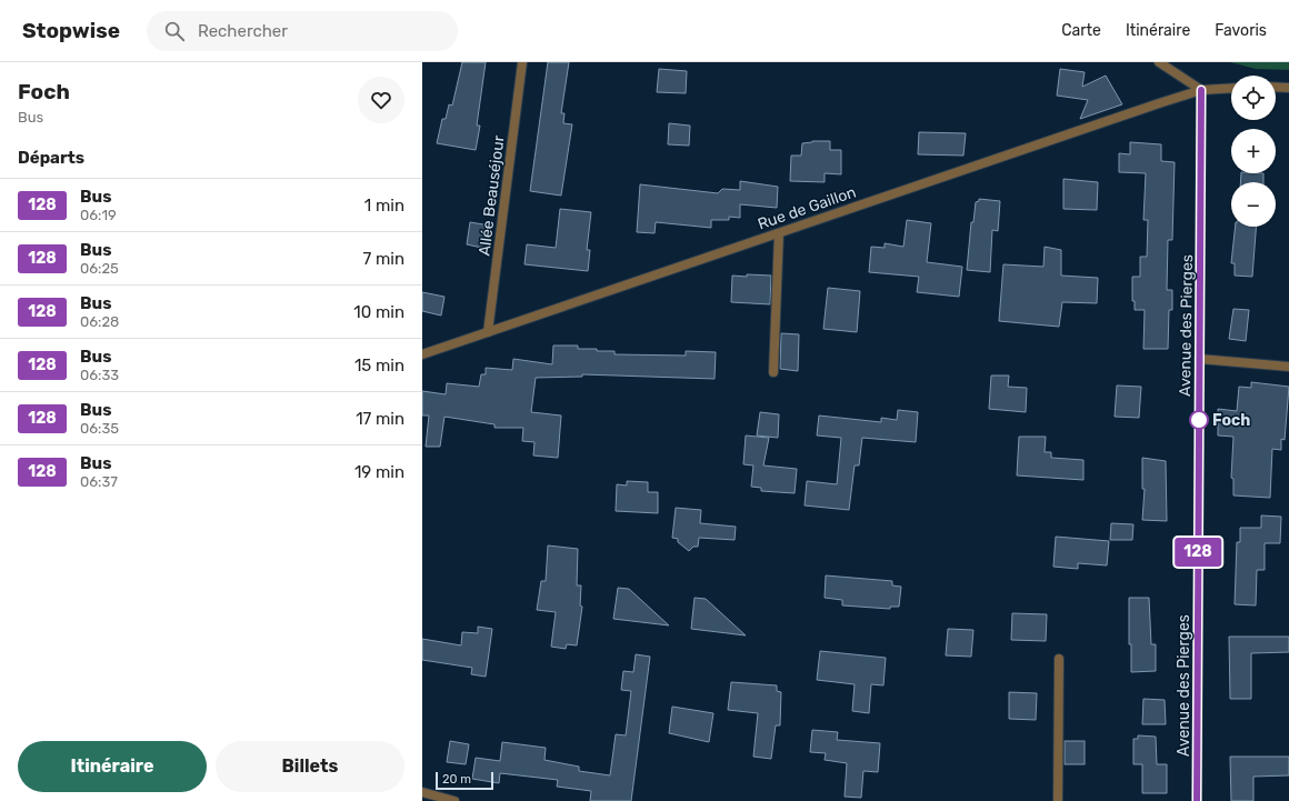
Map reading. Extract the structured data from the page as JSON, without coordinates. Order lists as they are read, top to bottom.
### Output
{
  "streets": {
    "street": ["Allée Beauséjour", "Rue de Gaillon", "Avenue des Pierges"]
  },
  "crossings": [
    ["Allée Beauséjour", "Rue de Gaillon"],
    ["Rue de Gaillon", "Avenue des Pierges"]
  ],
  "places": ["Foch"],
  "lines": ["bus line 128"],
  "scale_bar": "20 m",
  "page": {
    "header": "Stopwise",
    "search": "Rechercher",
    "nav": ["Carte", "Itinéraire", "Favoris"],
    "heading": [
      ["Foch", "Bus"],
      "Départs"
    ],
    "on_map": "128",
    "map_buttons": ["+", "−"],
    "list": [
      {
        "mark": "128",
        "name": "Bus",
        "note": "06:19",
        "value": "1 min"
      },
      {
        "mark": "128",
        "name": "Bus",
        "note": "06:25",
        "value": "7 min"
      },
      {
        "mark": "128",
        "name": "Bus",
        "note": "06:28",
        "value": "10 min"
      },
      {
        "mark": "128",
        "name": "Bus",
        "note": "06:33",
        "value": "15 min"
      },
      {
        "mark": "128",
        "name": "Bus",
        "note": "06:35",
        "value": "17 min"
      },
      {
        "mark": "128",
        "name": "Bus",
        "note": "06:37",
        "value": "19 min"
      }
    ],
    "buttons": ["Itinéraire", "Billets"],
    "scale": "20 m"
  }
}
